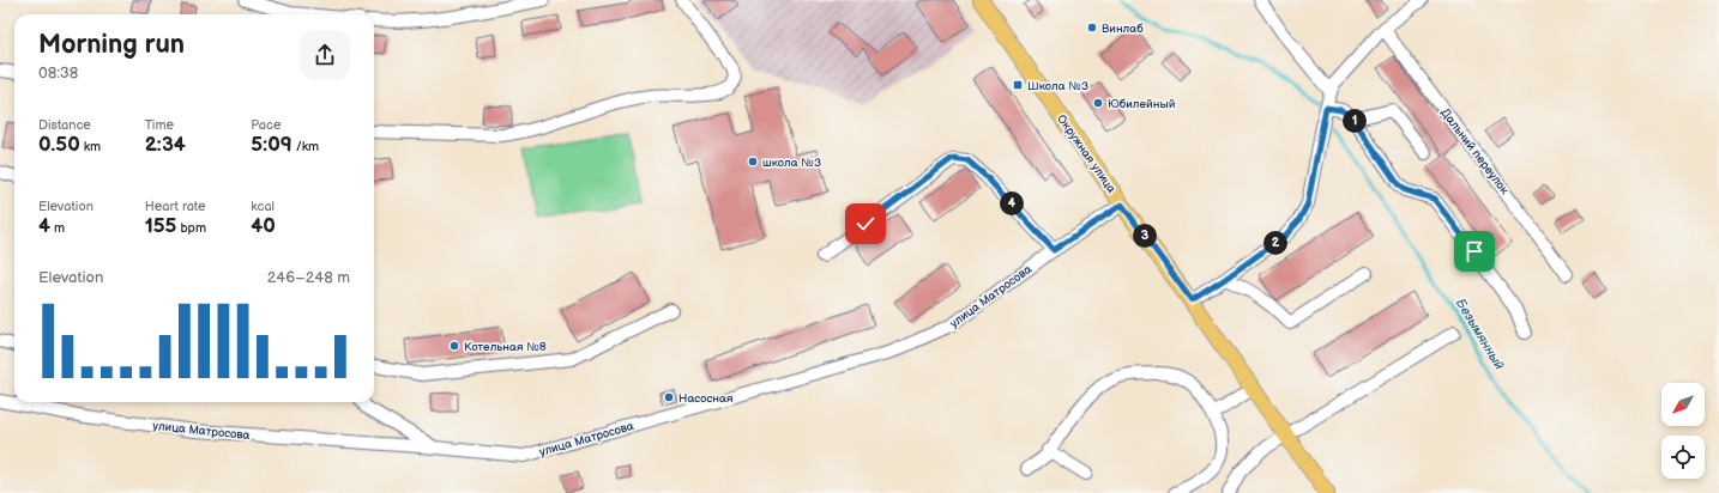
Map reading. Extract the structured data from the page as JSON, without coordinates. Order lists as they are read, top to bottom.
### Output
{
  "streets": {
    "main road": ["Окружная улица"],
    "street": ["Дальний переулок", "улица Матросова"]
  },
  "crossings": [
    ["Окружная улица", "улица Матросова"]
  ],
  "water": ["Безымянный"],
  "places": {
    "other": [
      "Винлаб",
      "Юбилейный",
      "школа №3",
      "Котельная №8",
      "Насосная"
    ],
    "transit": ["Школа №3"]
  },
  "north": "bottom left",
  "page": {
    "heading": ["Morning run", "08:38"],
    "stats": [
      ["Distance", "0.50 km"],
      ["Time", "2:34"],
      ["Pace", "5:09 /km"],
      ["Elevation", "4 m"],
      ["Heart rate", "155 bpm"],
      ["kcal", "40"]
    ],
    "pins": [
      "1",
      "4",
      "3",
      "2"
    ],
    "chart": ["Elevation", "246–248 m"]
  }
}
